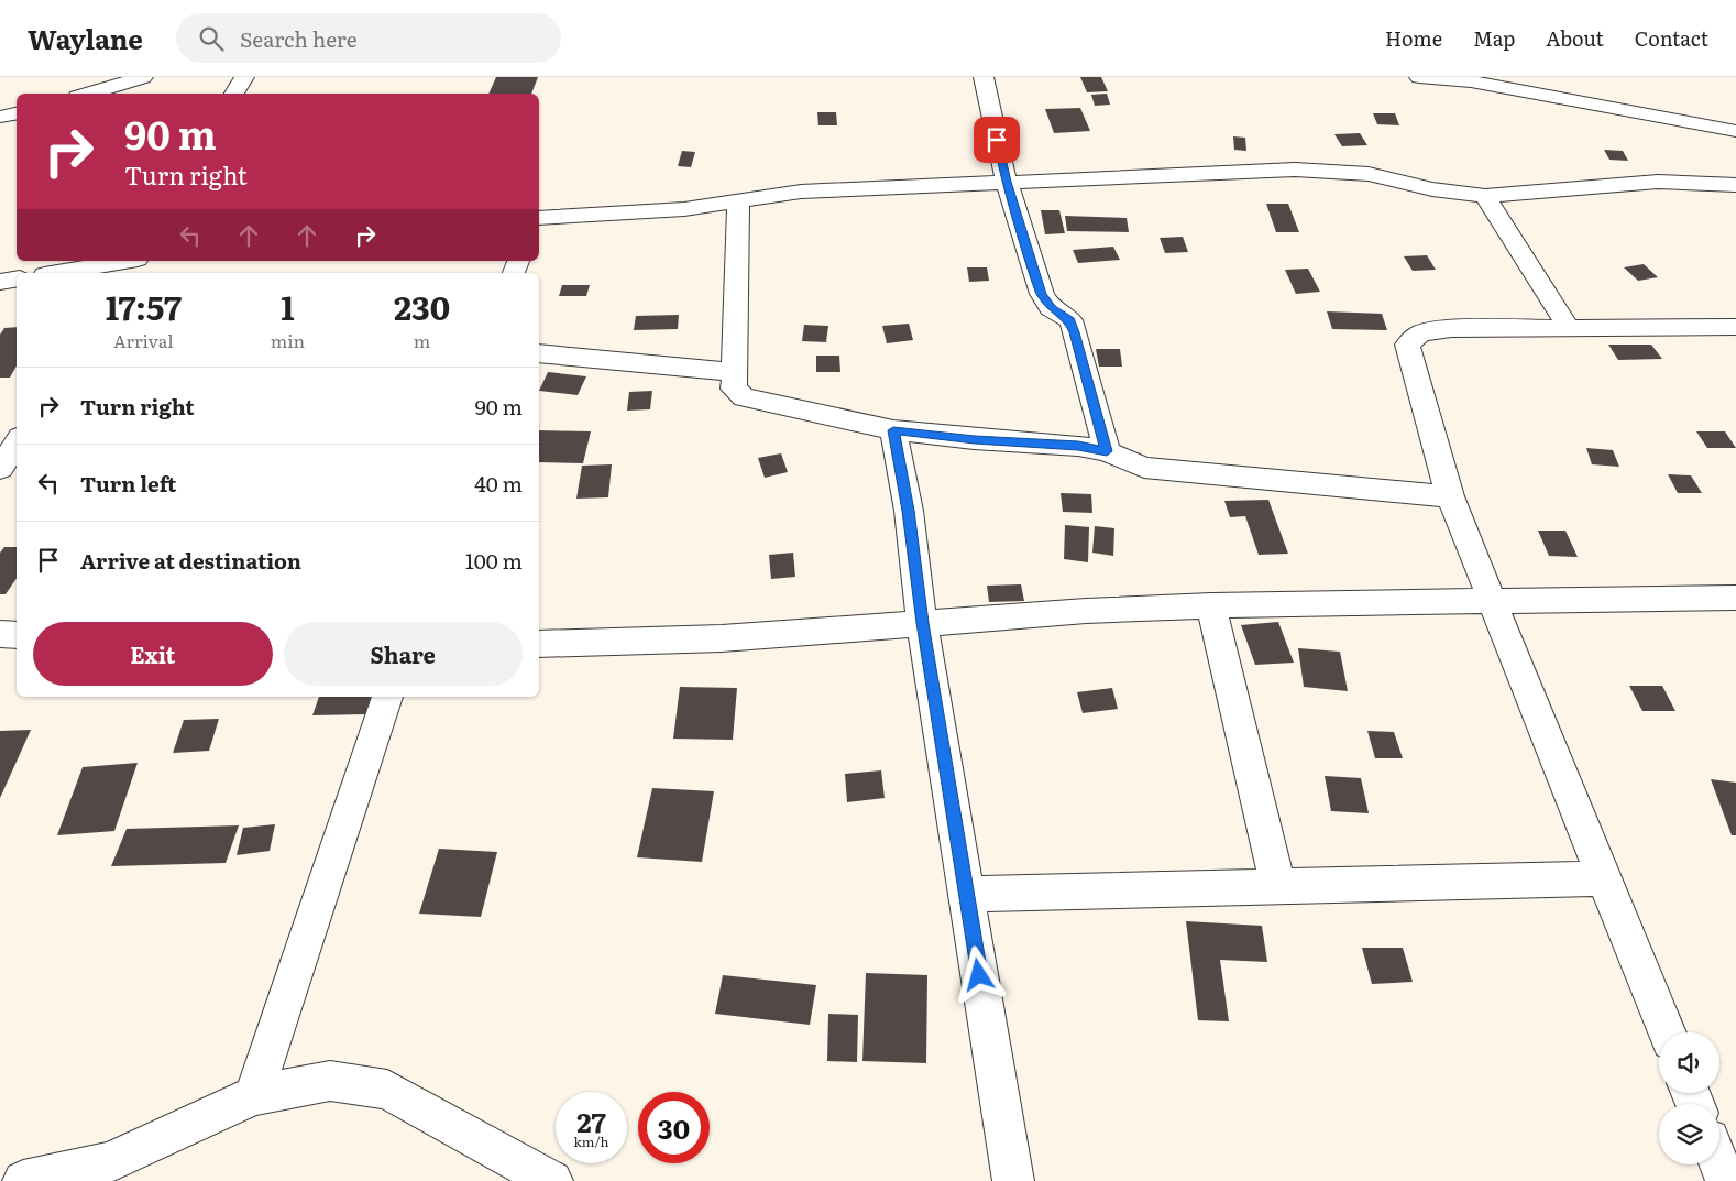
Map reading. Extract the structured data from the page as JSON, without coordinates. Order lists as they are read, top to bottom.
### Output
{
  "page": {
    "header": "Waylane",
    "search": "Search here",
    "nav": [
      "Home",
      "Map",
      "About",
      "Contact"
    ],
    "turn": ["90 m", "Turn right"],
    "eta": [
      "17:57",
      "Arrival",
      "1",
      "min",
      "230",
      "m"
    ],
    "list": [
      {
        "name": "Turn right",
        "value": "90 m"
      },
      {
        "name": "Turn left",
        "value": "40 m"
      },
      {
        "name": "Arrive at destination",
        "value": "100 m"
      }
    ],
    "buttons": ["Exit", "Share"],
    "speed": "27 km/h",
    "limit": "30"
  }
}
